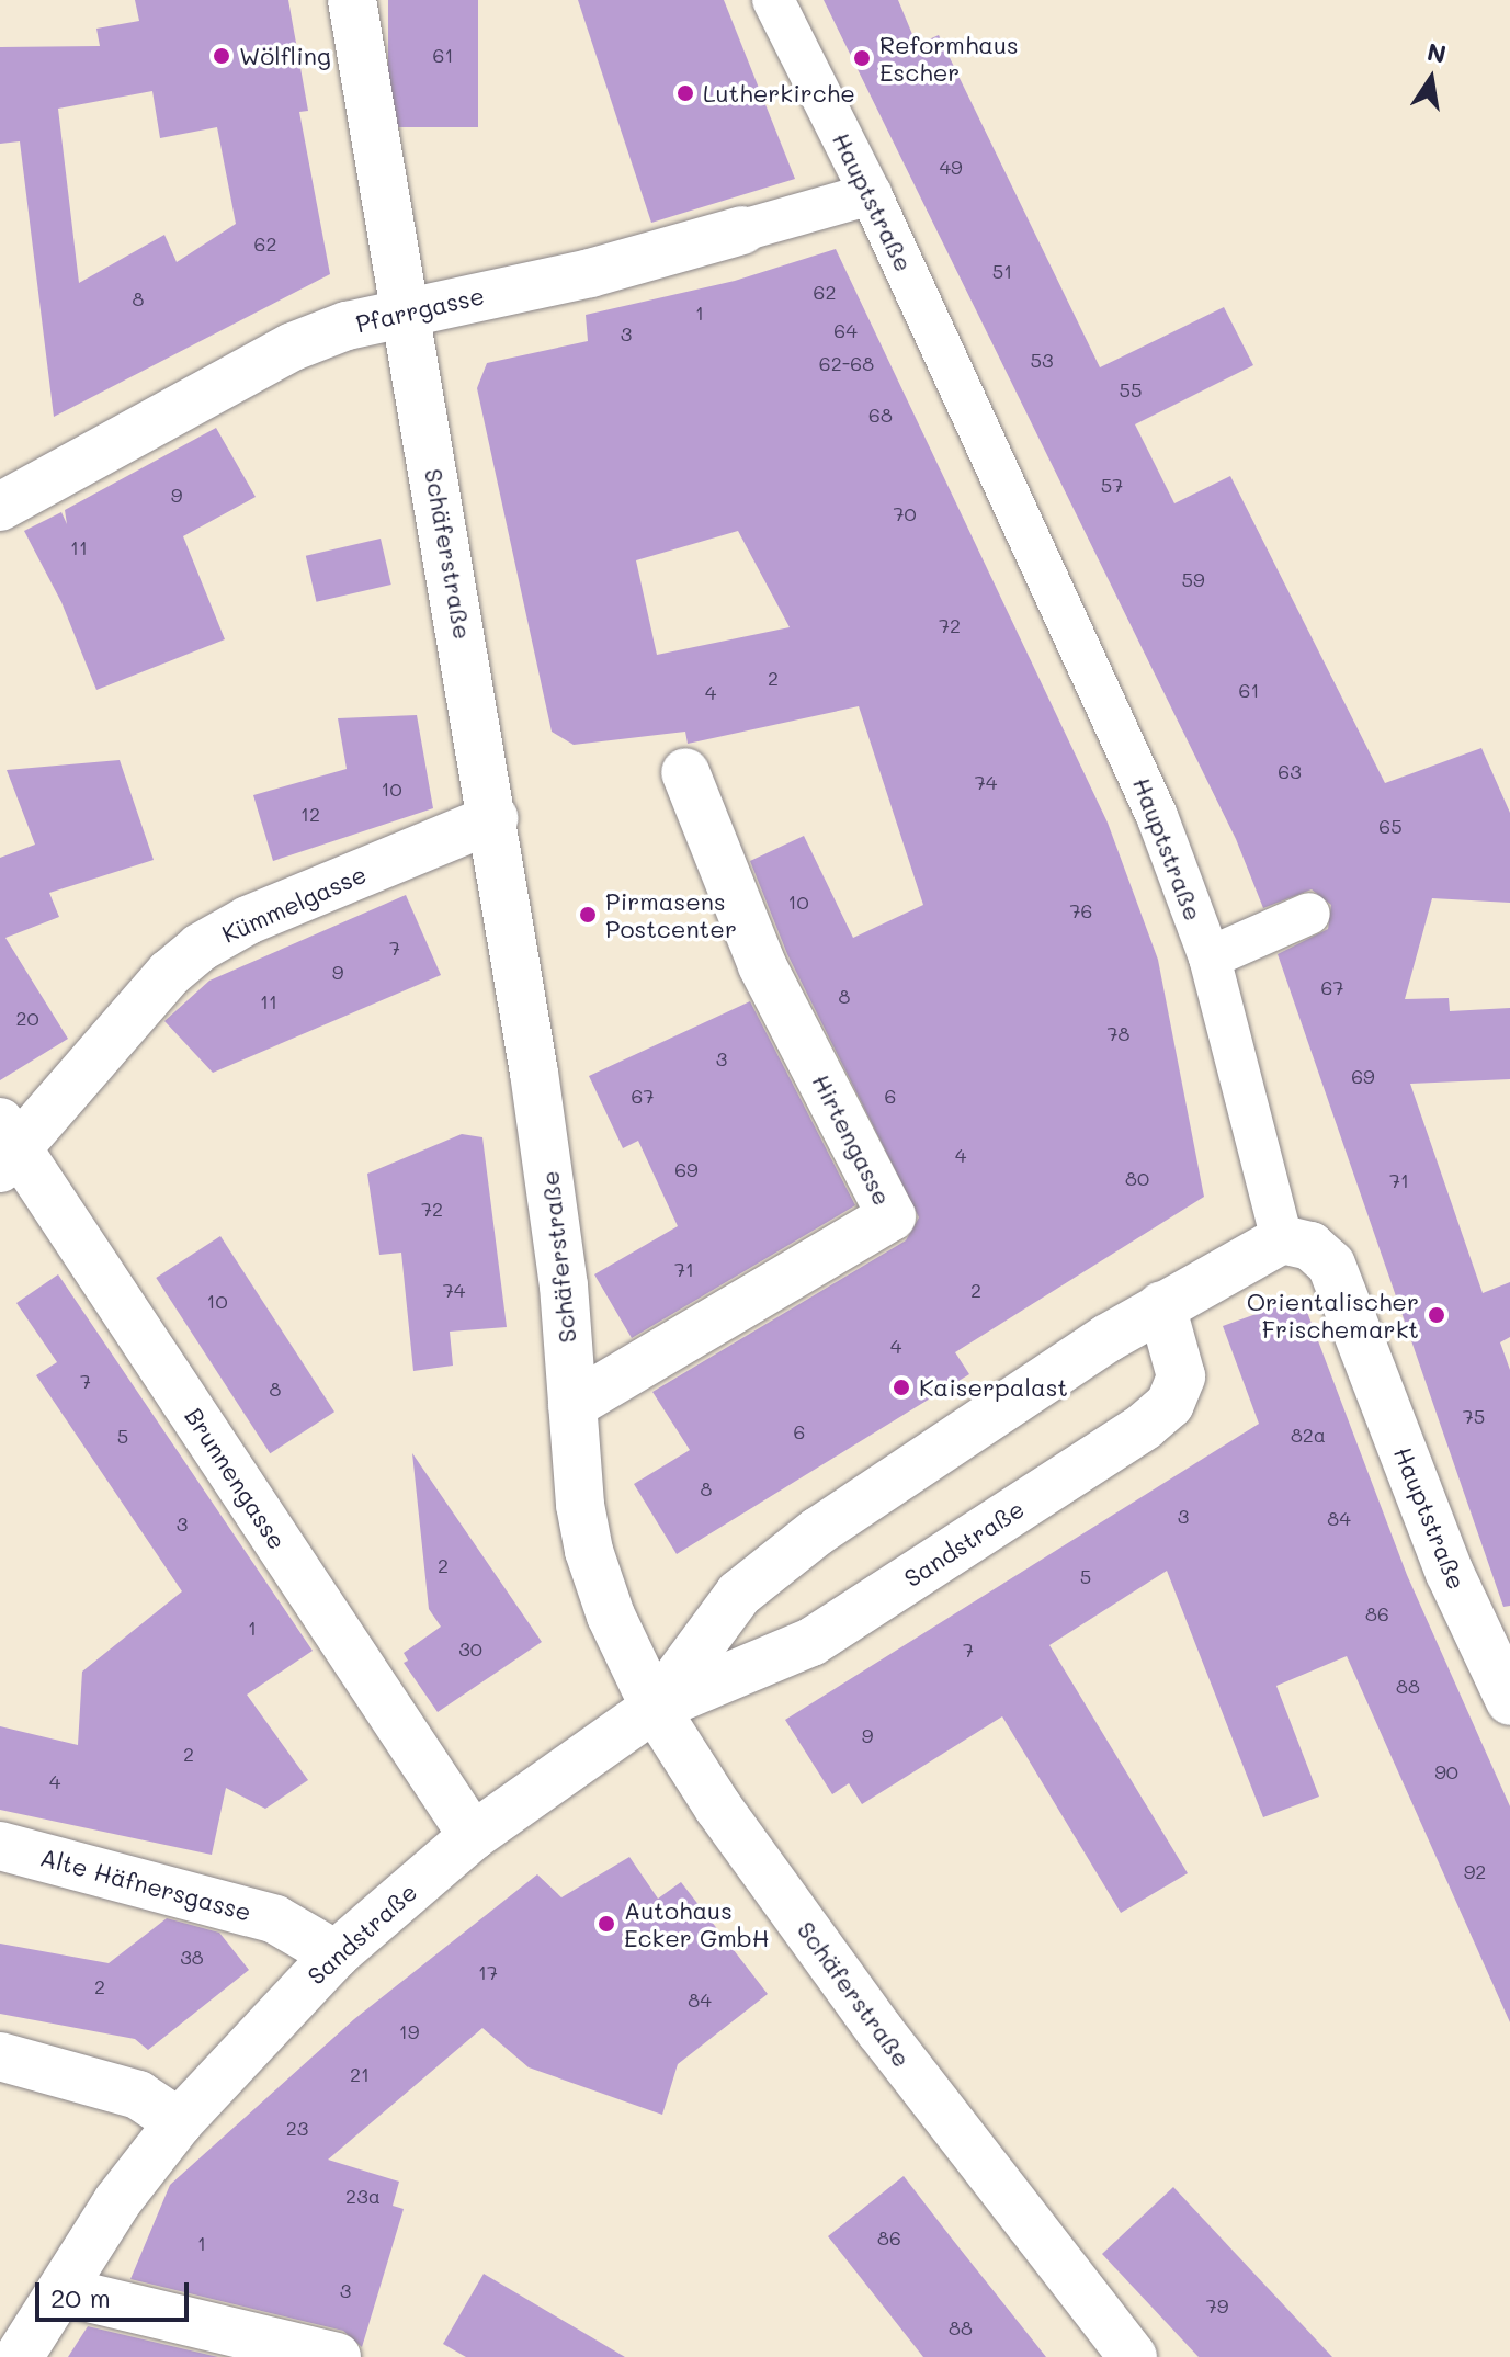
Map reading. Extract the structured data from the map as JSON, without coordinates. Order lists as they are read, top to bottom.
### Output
{
  "streets": {
    "street": [
      "Hauptstraße",
      "Pfarrgasse",
      "Schäferstraße",
      "Kümmelgasse",
      "Hirtengasse",
      "Brunnengasse",
      "Sandstraße",
      "Alte Häfnersgasse"
    ]
  },
  "crossings": [
    ["Hauptstraße", "Pfarrgasse"],
    ["Hauptstraße", "Sandstraße"],
    ["Pfarrgasse", "Schäferstraße"],
    ["Schäferstraße", "Kümmelgasse"],
    ["Schäferstraße", "Hirtengasse"],
    ["Schäferstraße", "Sandstraße"],
    ["Kümmelgasse", "Brunnengasse"],
    ["Brunnengasse", "Sandstraße"],
    ["Sandstraße", "Alte Häfnersgasse"]
  ],
  "places": [
    "Wölfling",
    "Reformhaus Escher",
    "Lutherkirche",
    "Pirmasens Postcenter",
    "Orientalischer Frischemarkt",
    "Kaiserpalast",
    "Autohaus Ecker GmbH"
  ],
  "house_numbers": [
    "61",
    "49",
    "62",
    "51",
    "62",
    "8",
    "1",
    "64",
    "3",
    "53",
    "62-68",
    "55",
    "68",
    "57",
    "9",
    "70",
    "11",
    "59",
    "72",
    "2",
    "61",
    "4",
    "63",
    "74",
    "10",
    "12",
    "65",
    "10",
    "76",
    "7",
    "9",
    "67",
    "8",
    "11",
    "20",
    "78",
    "3",
    "69",
    "67",
    "6",
    "4",
    "69",
    "80",
    "71",
    "72",
    "71",
    "74",
    "2",
    "10",
    "4",
    "7",
    "8",
    "75",
    "6",
    "82a",
    "5",
    "8",
    "3",
    "84",
    "3",
    "2",
    "5",
    "86",
    "1",
    "30",
    "7",
    "88",
    "9",
    "2",
    "90",
    "4",
    "92",
    "38",
    "17",
    "2",
    "84",
    "19",
    "21",
    "23",
    "23a",
    "86",
    "1",
    "3",
    "79",
    "88"
  ],
  "scale_bar": "20 m",
  "north": "top"
}
